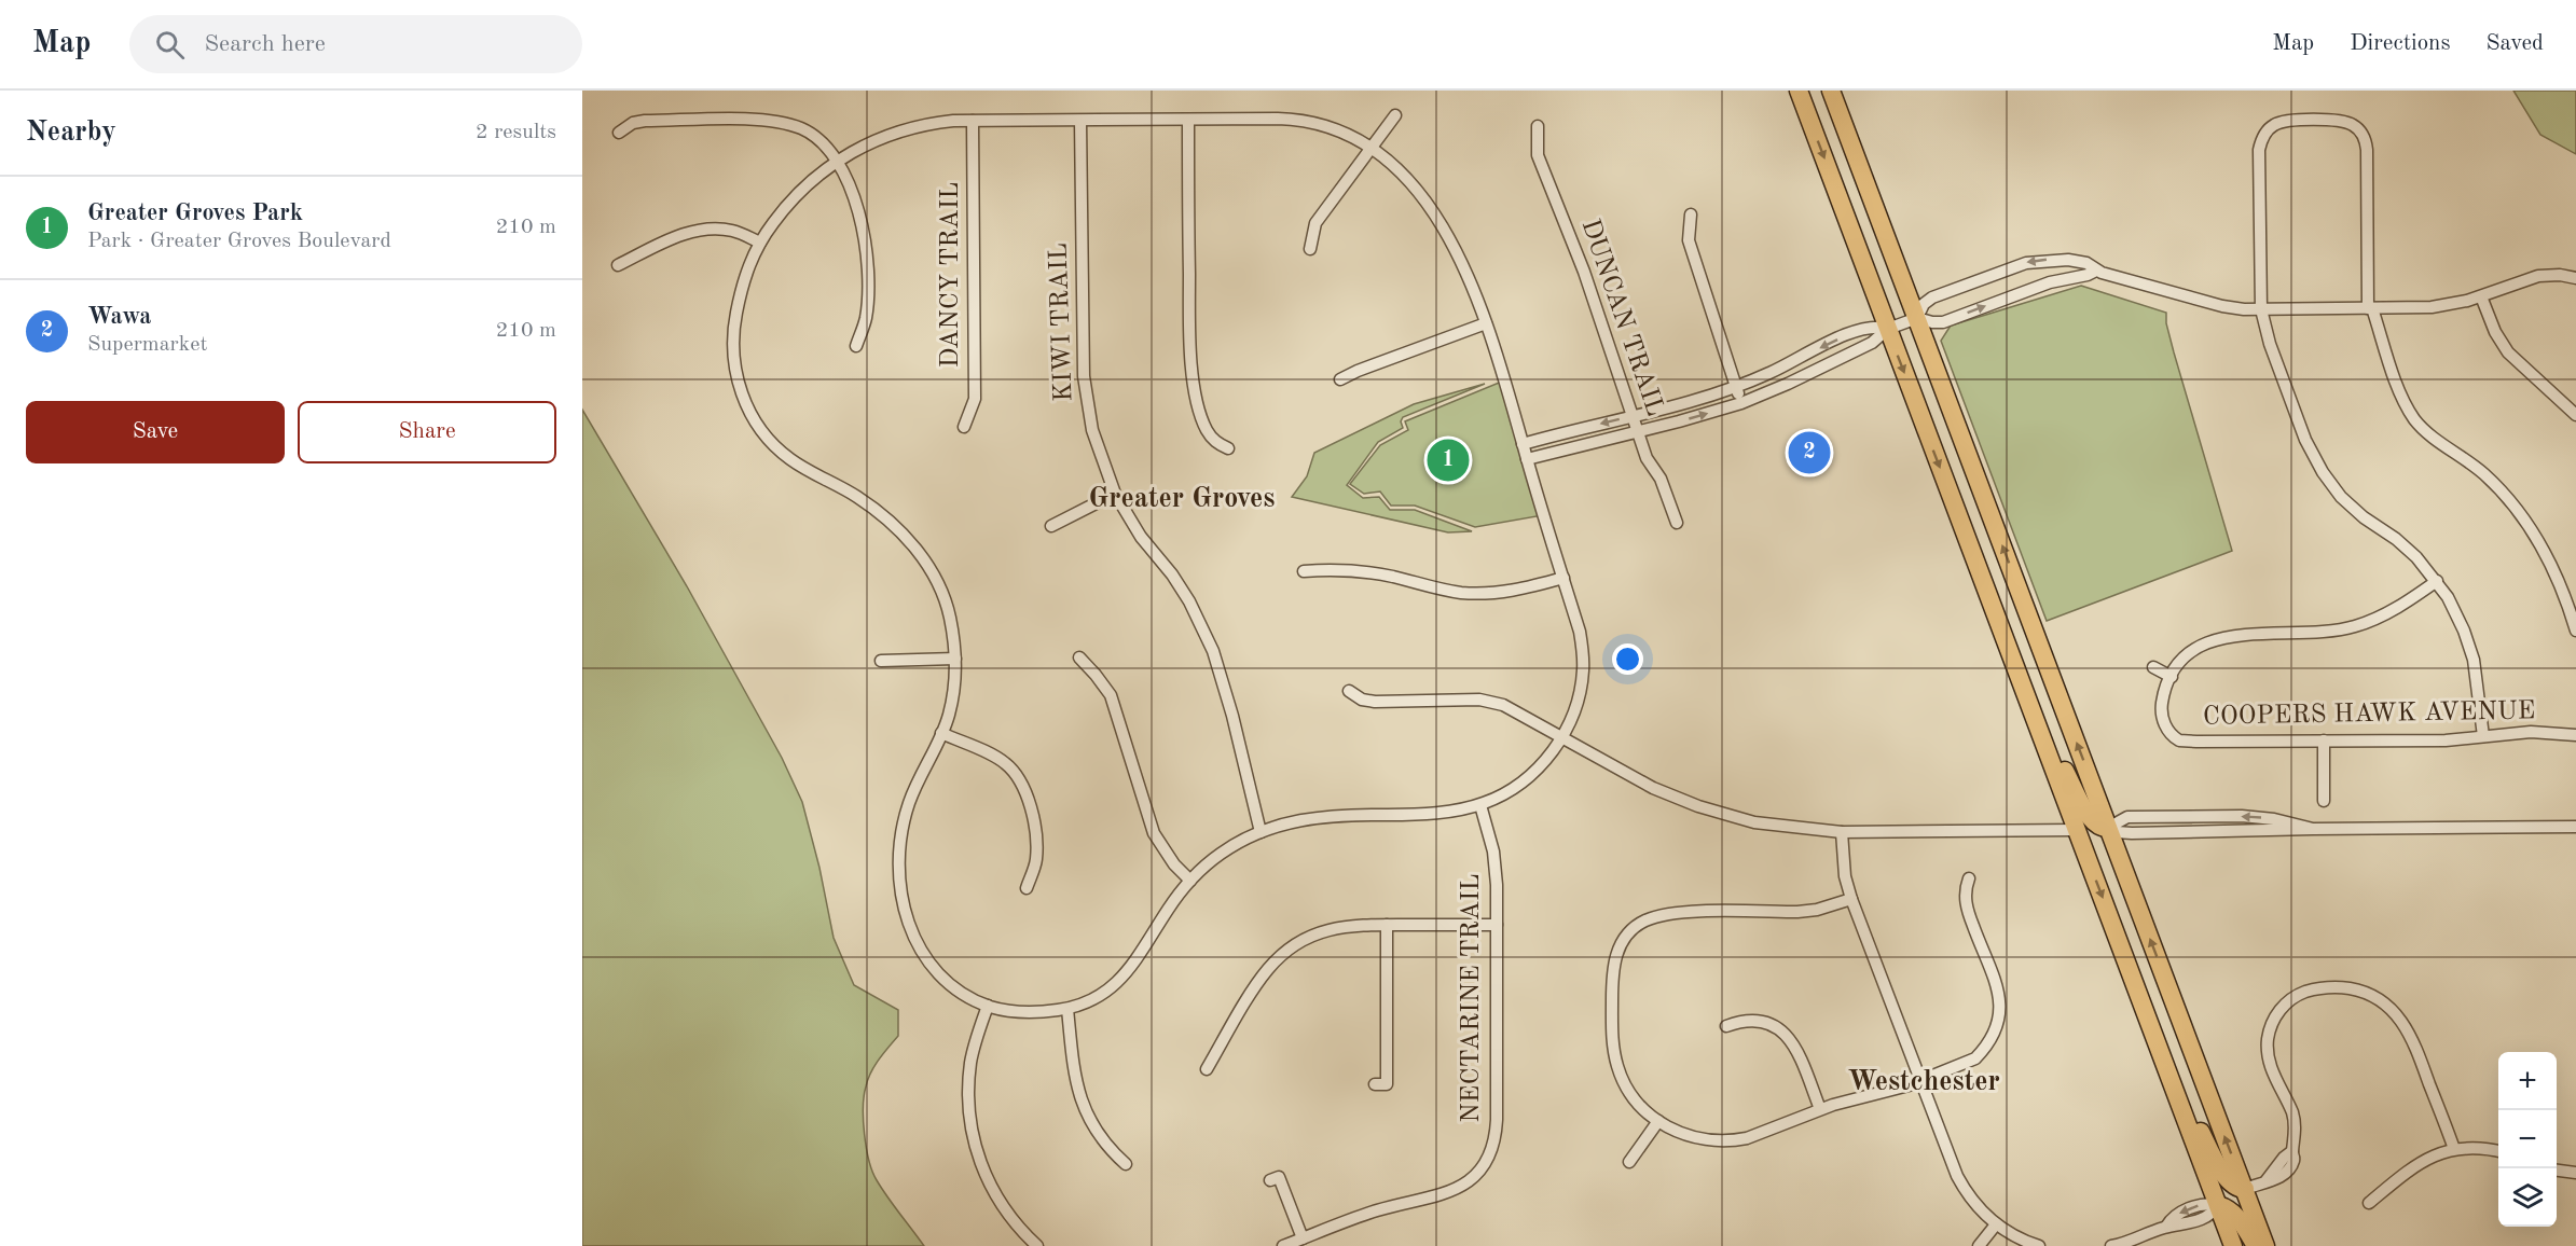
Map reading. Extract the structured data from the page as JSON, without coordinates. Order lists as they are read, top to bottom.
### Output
{
  "streets": {
    "street": [
      "DANCY TRAIL",
      "DUNCAN TRAIL",
      "KIWI TRAIL",
      "COOPERS HAWK AVENUE",
      "NECTARINE TRAIL"
    ]
  },
  "districts": ["Greater Groves", "Westchester"],
  "page": {
    "header": "Map",
    "search": "Search here",
    "nav": ["Map", "Directions", "Saved"],
    "heading": ["Nearby", "2 results"],
    "list": [
      {
        "mark": "1",
        "name": "Greater Groves Park",
        "note": "Park · Greater Groves Boulevard",
        "value": "210 m"
      },
      {
        "mark": "2",
        "name": "Wawa",
        "note": "Supermarket",
        "value": "210 m"
      }
    ],
    "buttons": ["Save", "Share"],
    "pins": ["2", "1"],
    "map_buttons": ["+", "−"]
  }
}
